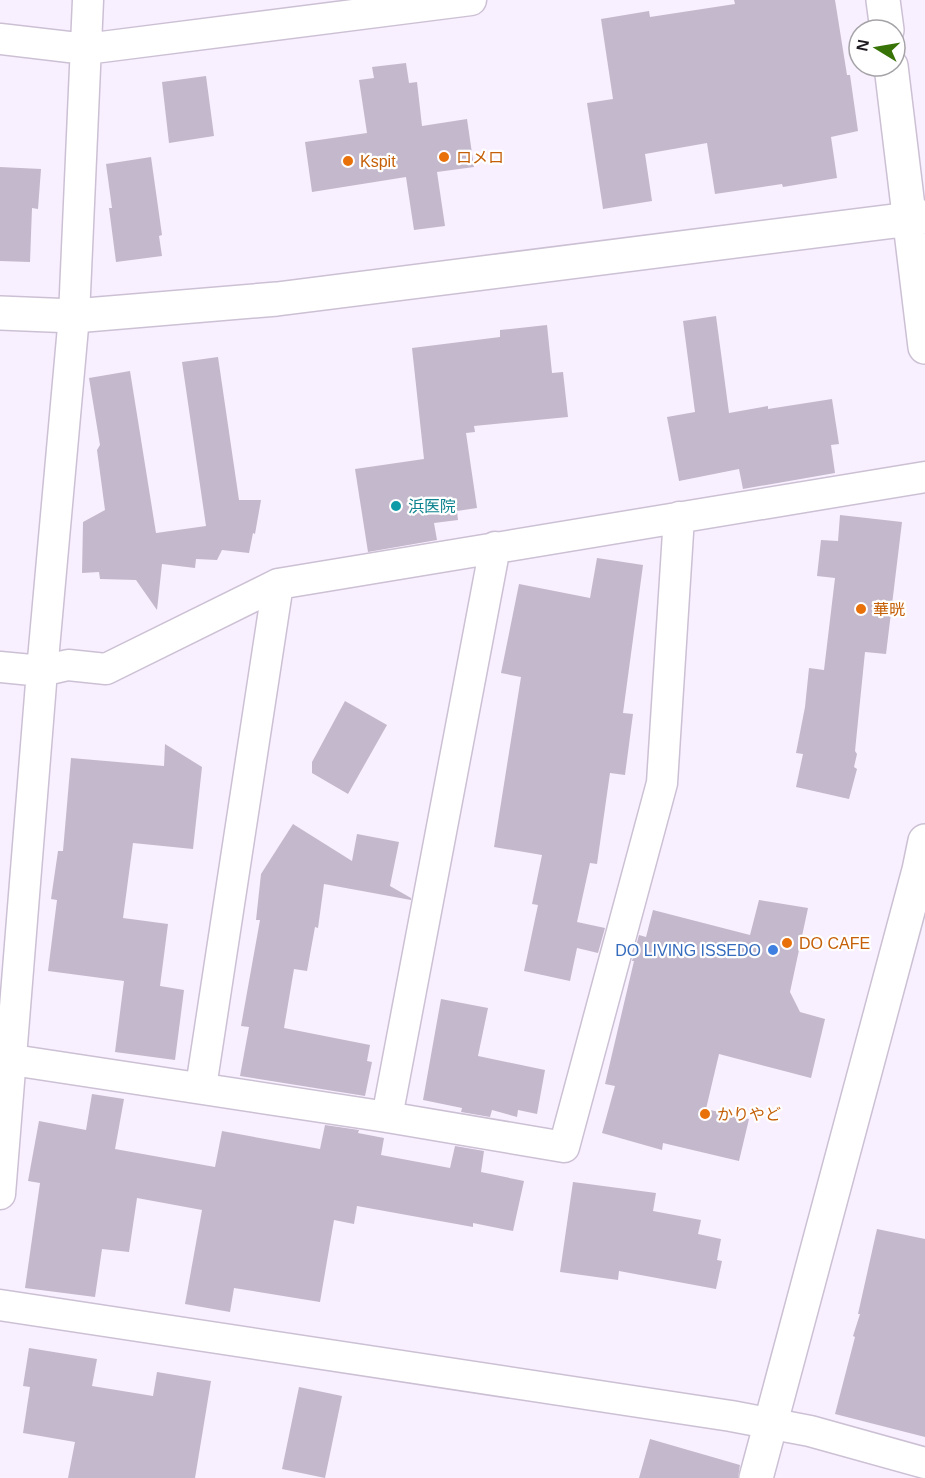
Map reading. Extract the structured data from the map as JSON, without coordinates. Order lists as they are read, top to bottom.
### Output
{
  "places": [
    "ロメロ",
    "Kspit",
    "浜医院",
    "華晄",
    "DO CAFE",
    "DO LIVING ISSEDO",
    "かりやど"
  ],
  "north": "left"
}
